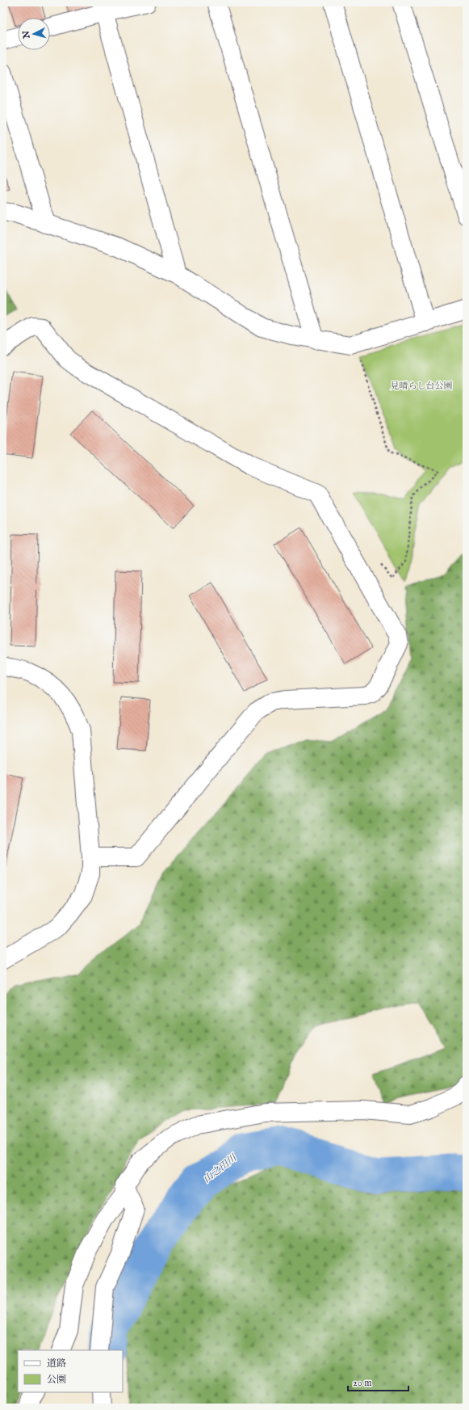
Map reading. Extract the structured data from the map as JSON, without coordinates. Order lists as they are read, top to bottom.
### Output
{
  "water": ["山之田川"],
  "parks": ["見晴らし台公園"],
  "legend": ["道路", "公園"],
  "scale_bar": "20 m",
  "north": "left"
}
